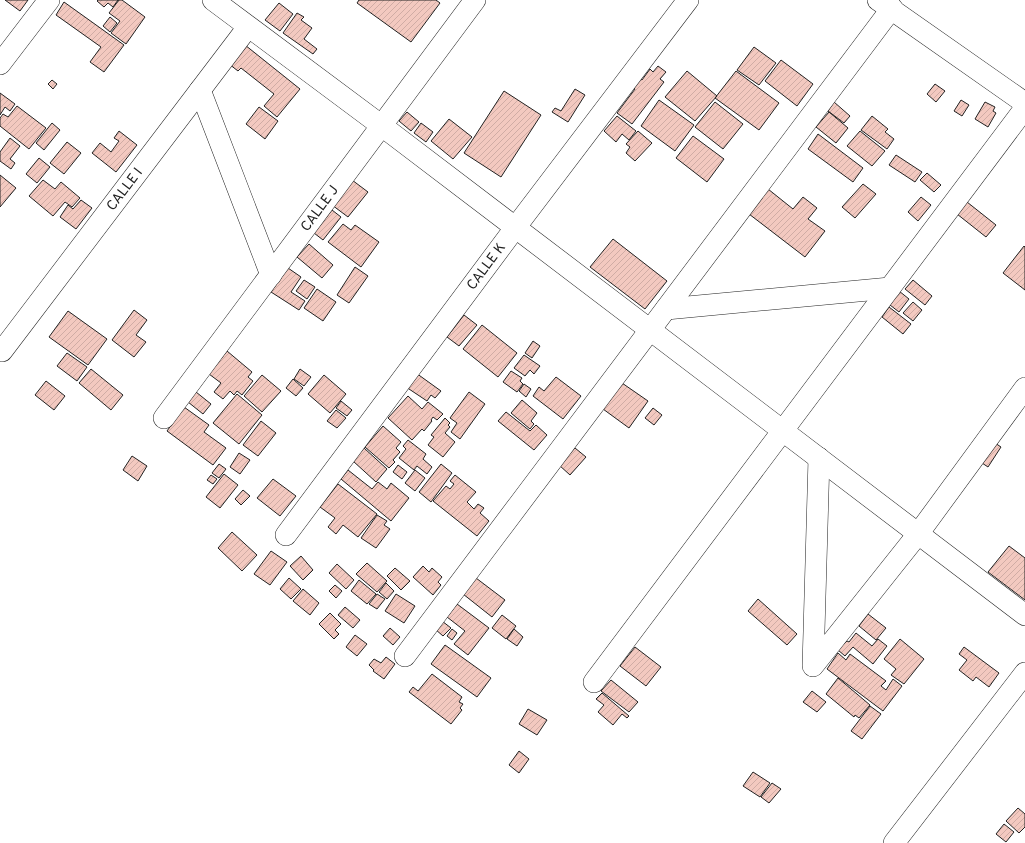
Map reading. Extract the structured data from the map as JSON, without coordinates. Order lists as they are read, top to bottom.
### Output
{
  "streets": {
    "street": ["CALLE I", "CALLE J", "CALLE K"]
  }
}
